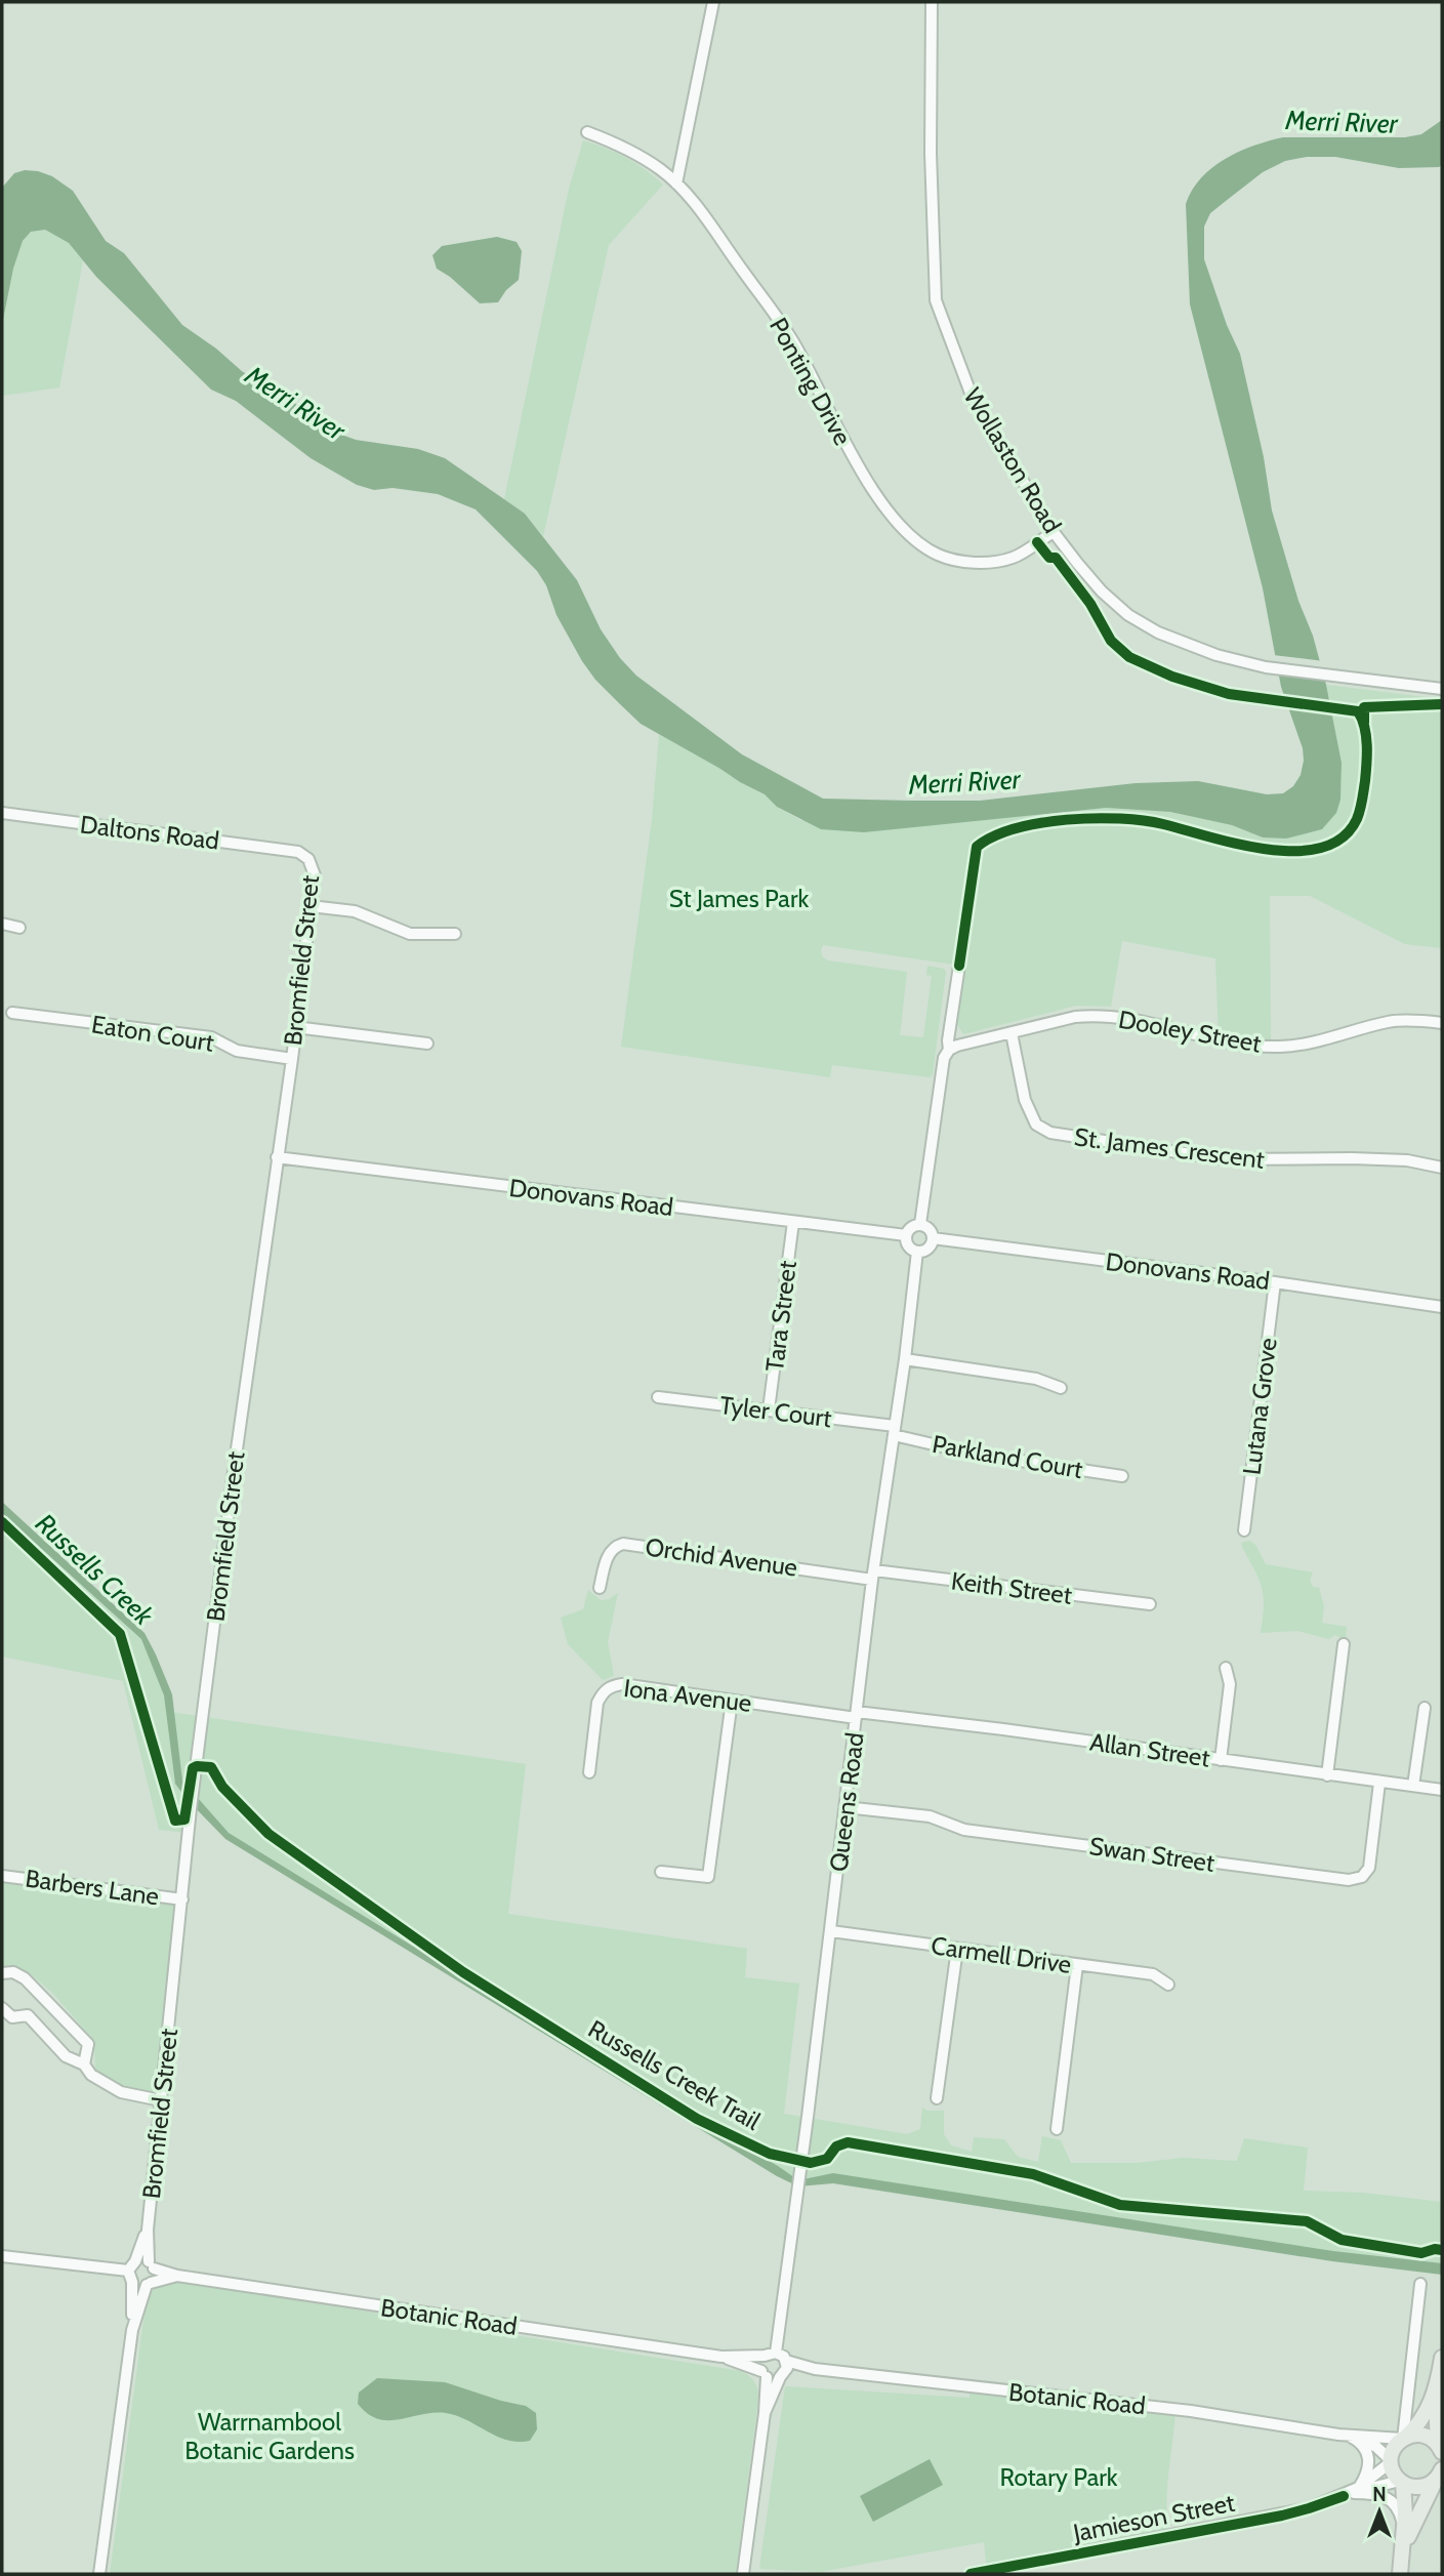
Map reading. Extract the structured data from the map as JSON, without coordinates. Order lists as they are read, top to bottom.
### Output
{
  "streets": {
    "street": [
      "Ponting Drive",
      "Wollaston Road",
      "Daltons Road",
      "Bromfield Street",
      "Dooley Street",
      "Eaton Court",
      "St. James Crescent",
      "Donovans Road",
      "Tara Street",
      "Lutana Grove",
      "Tyler Court",
      "Parkland Court",
      "Orchid Avenue",
      "Keith Street",
      "Iona Avenue",
      "Allan Street",
      "Queens Road",
      "Swan Street",
      "Barbers Lane",
      "Carmell Drive",
      "Botanic Road",
      "Jamieson Street"
    ],
    "cycle path": ["Russells Creek Trail"]
  },
  "crossings": [
    ["Ponting Drive", "Wollaston Road"],
    ["Daltons Road", "Bromfield Street"],
    ["Bromfield Street", "Eaton Court"],
    ["Bromfield Street", "Donovans Road"],
    ["Bromfield Street", "Barbers Lane"],
    ["Bromfield Street", "Botanic Road"],
    ["Dooley Street", "St. James Crescent"],
    ["Donovans Road", "Tara Street"],
    ["Donovans Road", "Lutana Grove"],
    ["Donovans Road", "Queens Road"],
    ["Tara Street", "Tyler Court"],
    ["Tyler Court", "Parkland Court"],
    ["Tyler Court", "Queens Road"],
    ["Parkland Court", "Queens Road"],
    ["Orchid Avenue", "Keith Street"],
    ["Orchid Avenue", "Queens Road"],
    ["Keith Street", "Queens Road"],
    ["Iona Avenue", "Allan Street"],
    ["Iona Avenue", "Queens Road"],
    ["Allan Street", "Queens Road"],
    ["Allan Street", "Swan Street"],
    ["Queens Road", "Swan Street"],
    ["Queens Road", "Carmell Drive"],
    ["Queens Road", "Botanic Road"],
    ["Botanic Road", "Jamieson Street"]
  ],
  "water": ["Merri River", "Russells Creek"],
  "parks": ["St James Park", "Warrnambool Botanic Gardens", "Rotary Park"],
  "north": "top"
}
